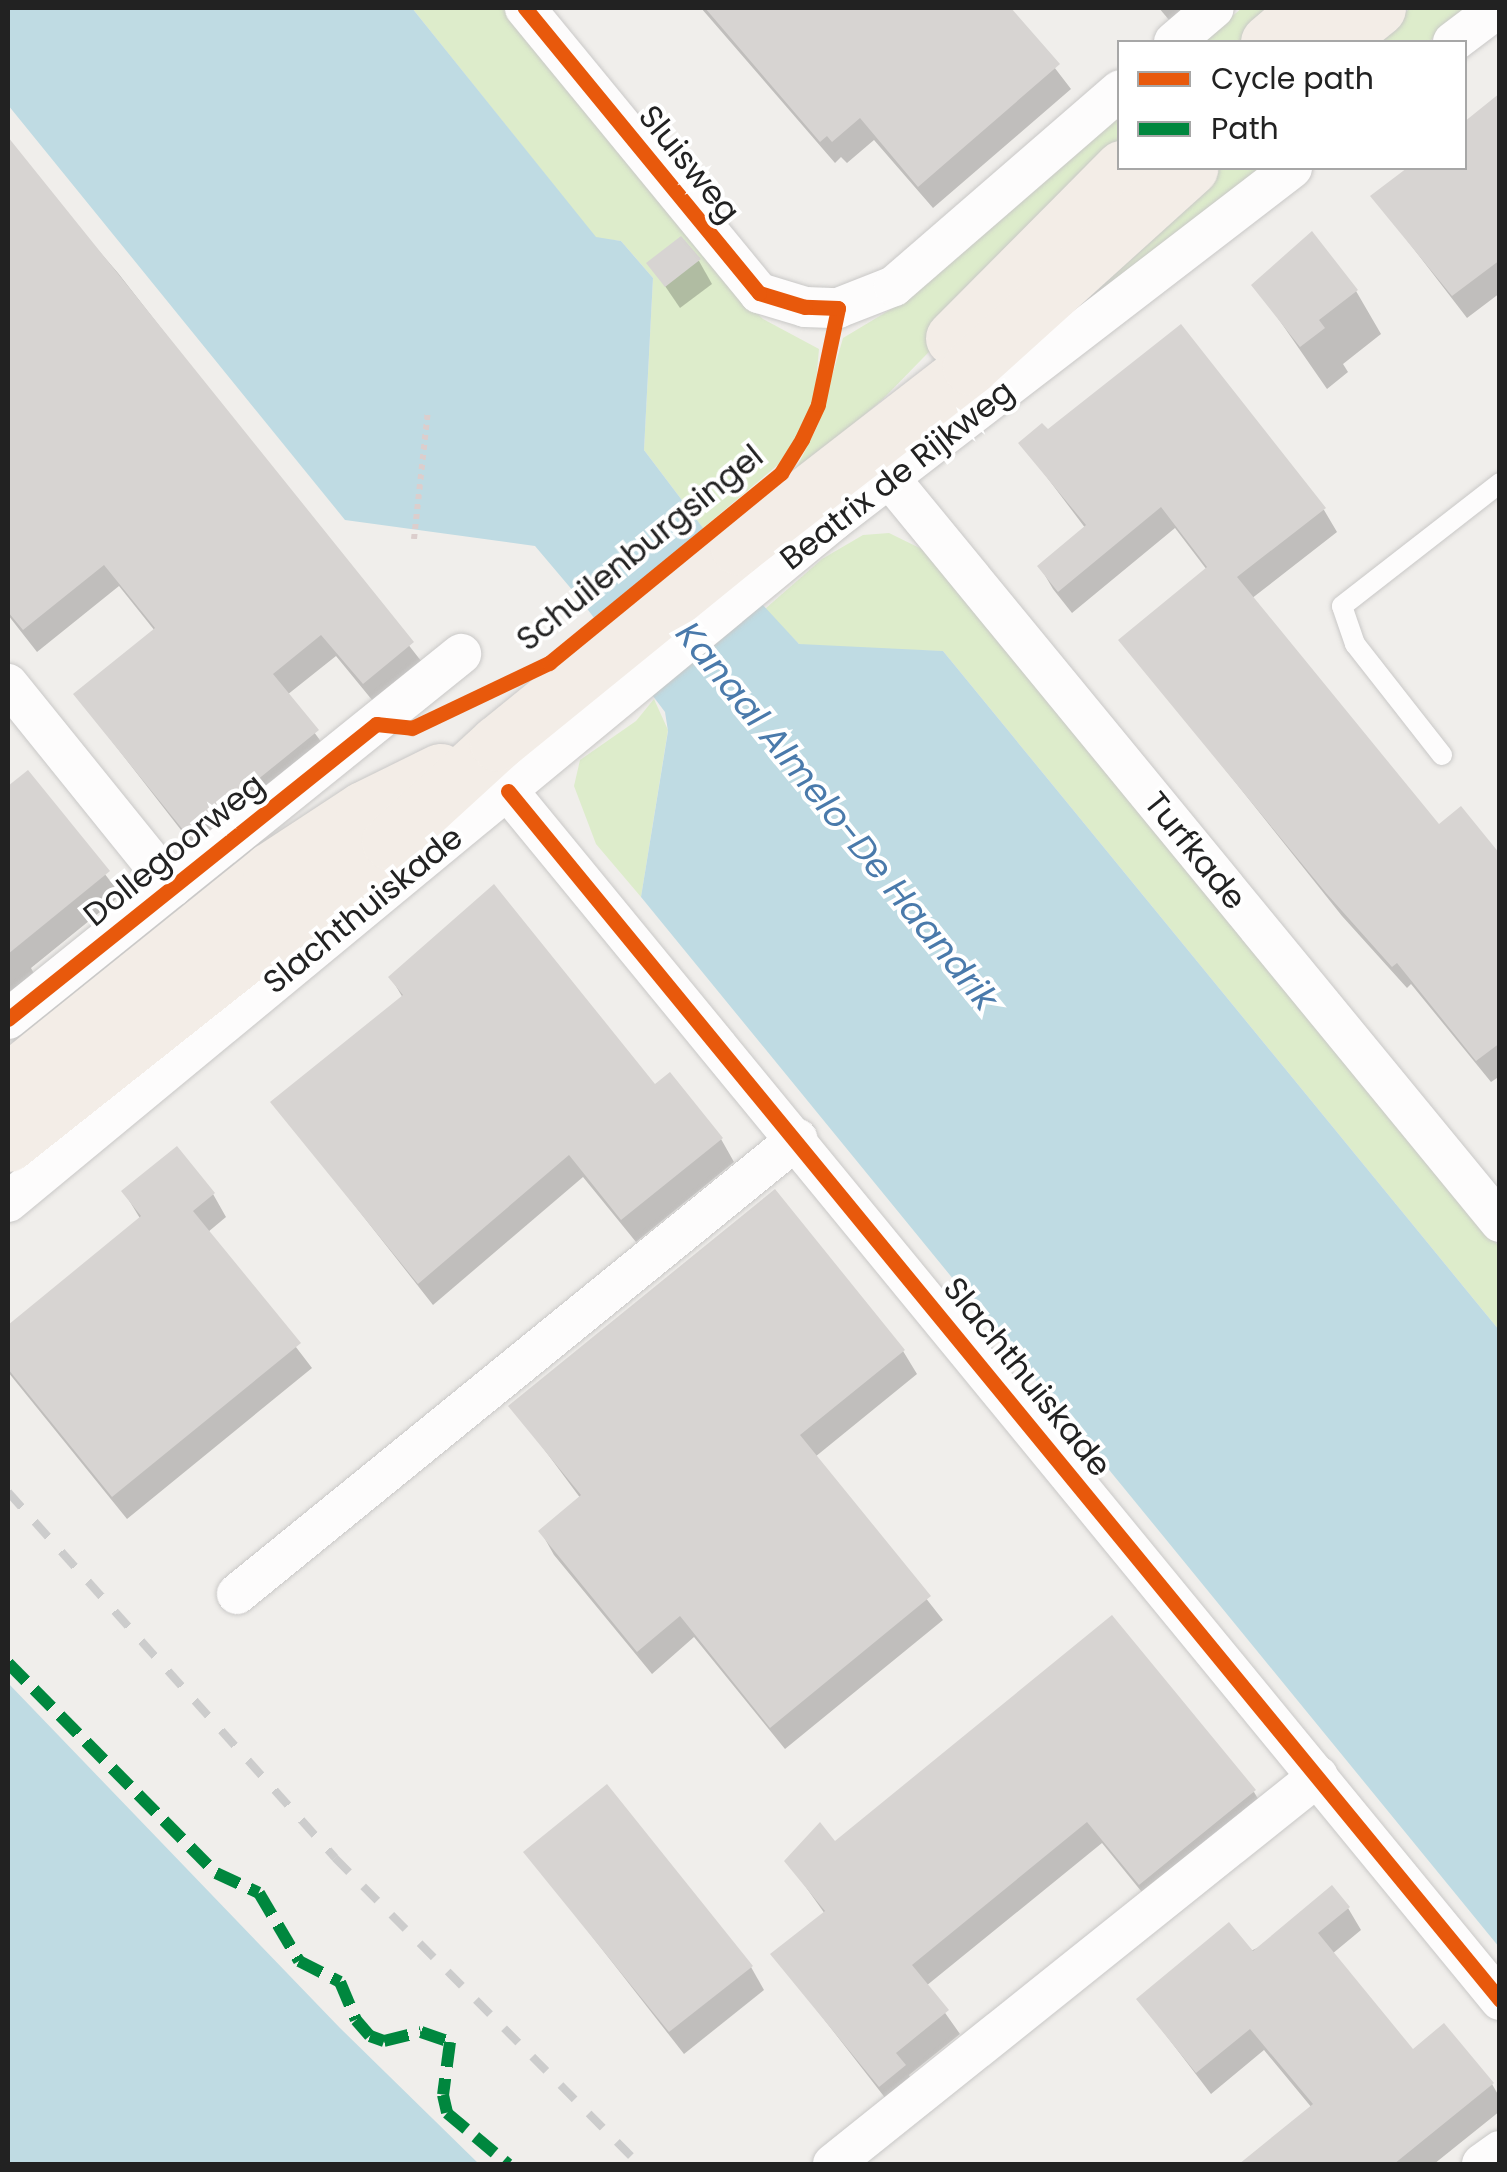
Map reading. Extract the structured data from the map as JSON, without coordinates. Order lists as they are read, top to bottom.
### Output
{
  "streets": {
    "main road": ["Schuilenburgsingel"],
    "street": [
      "Sluisweg",
      "Beatrix de Rijkweg",
      "Dollegoorweg",
      "Turfkade",
      "Slachthuiskade"
    ]
  },
  "crossings": [
    ["Beatrix de Rijkweg", "Schuilenburgsingel"],
    ["Beatrix de Rijkweg", "Turfkade"],
    ["Schuilenburgsingel", "Turfkade"],
    ["Schuilenburgsingel", "Slachthuiskade"]
  ],
  "water": ["Kanaal Almelo-De Haandrik"],
  "legend": ["Cycle path", "Path"]
}
